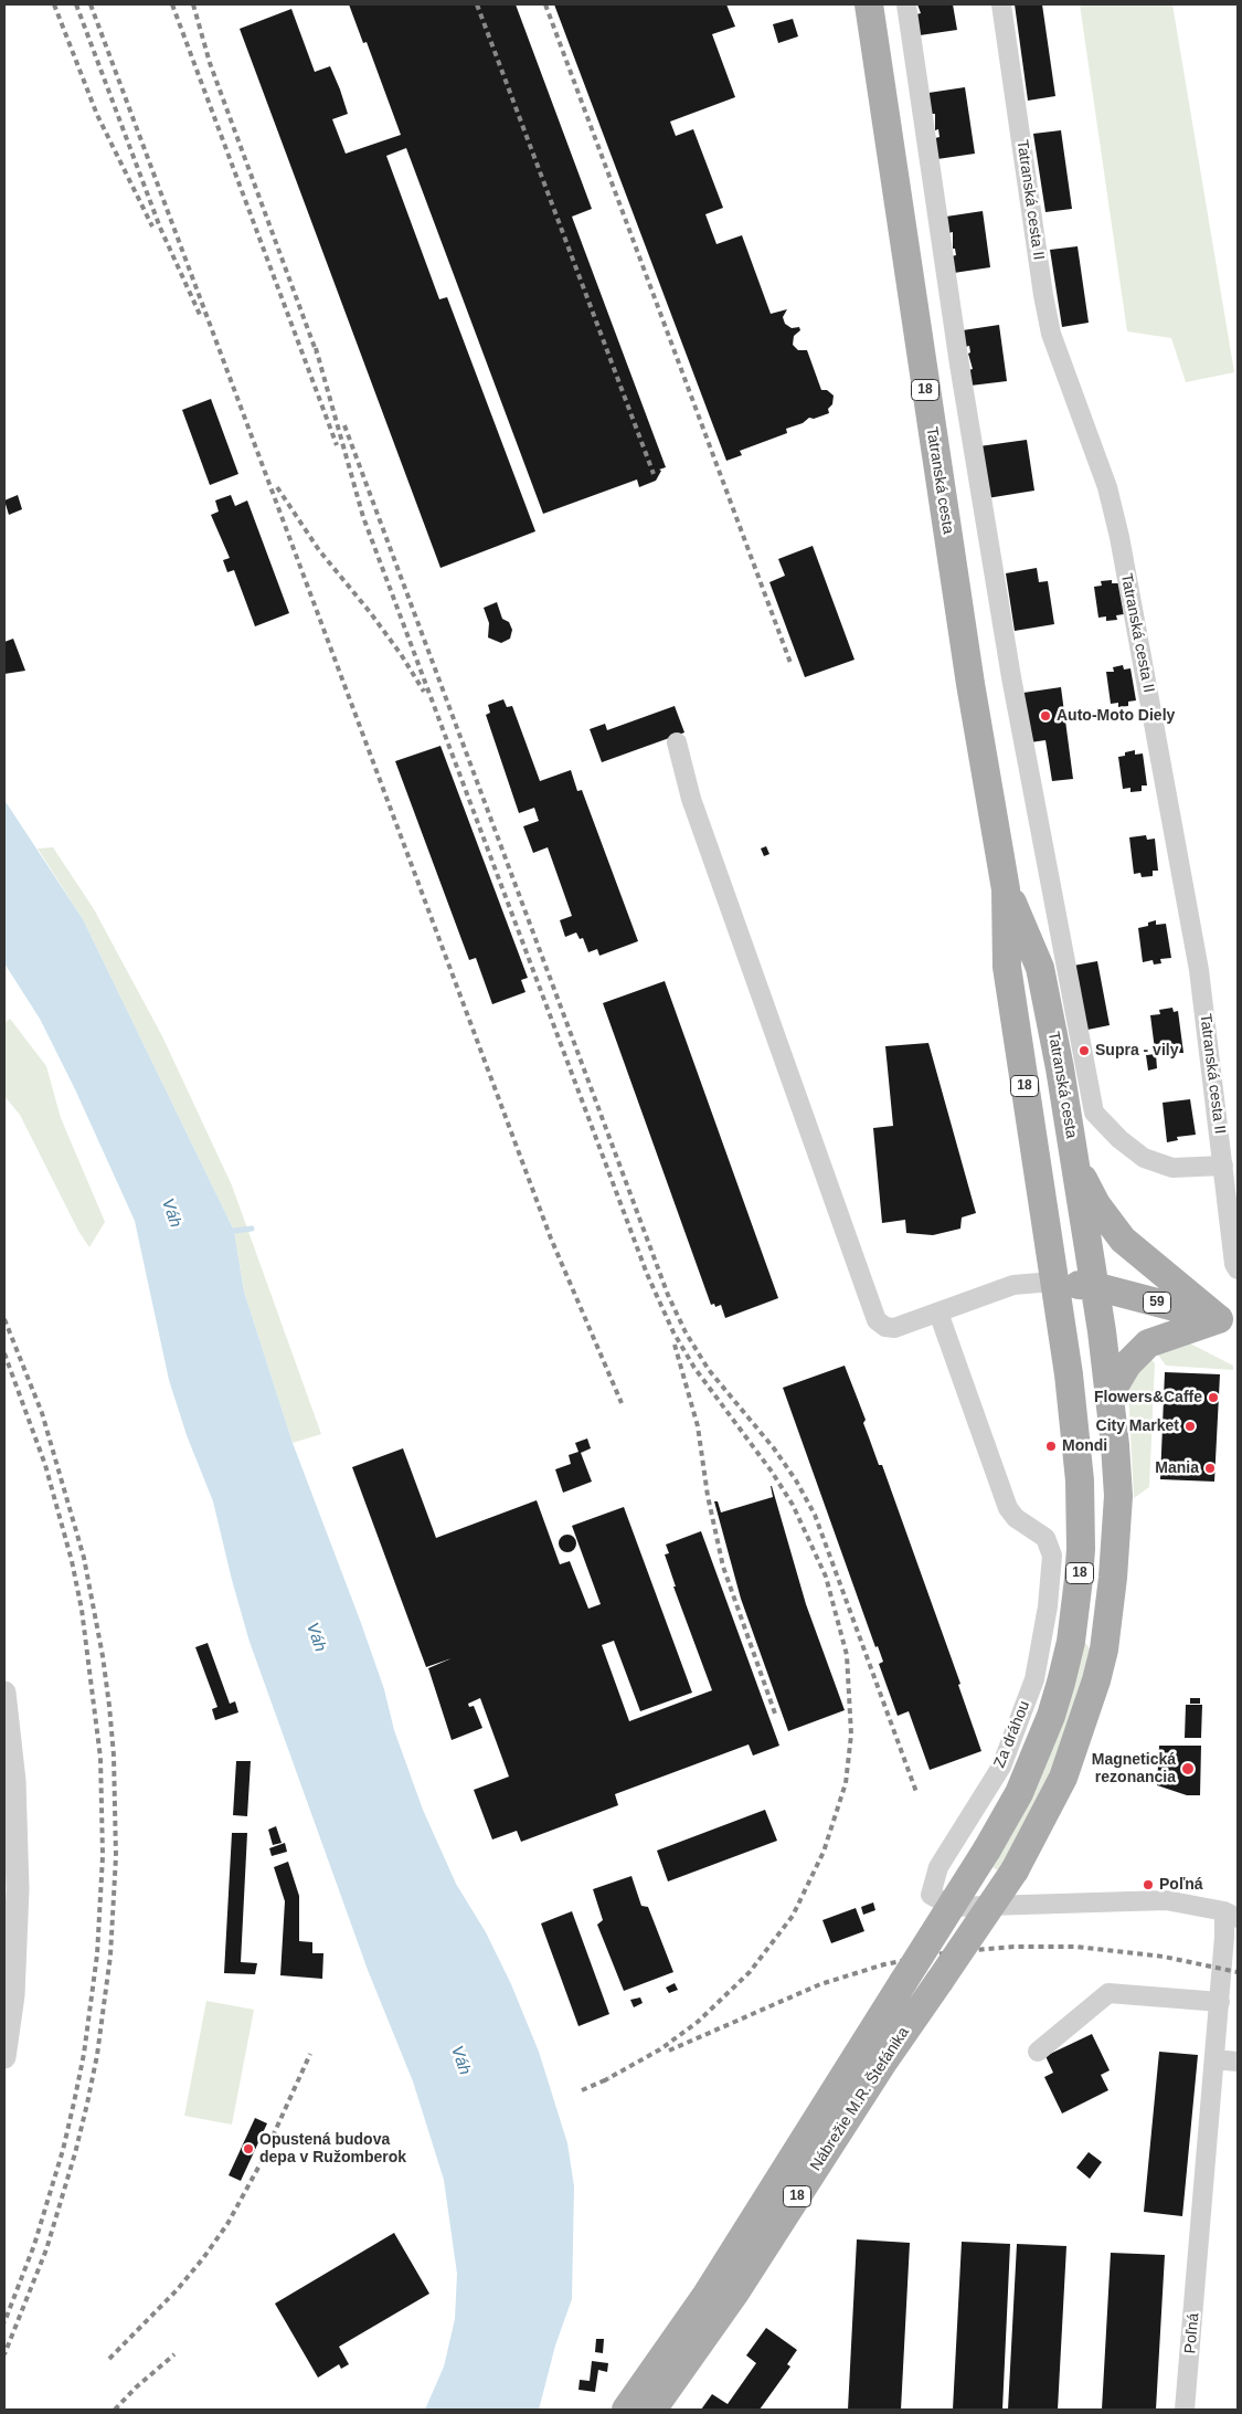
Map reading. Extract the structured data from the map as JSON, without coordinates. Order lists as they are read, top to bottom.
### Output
{
  "streets": {
    "main road": [
      "18",
      "Tatranská cesta",
      "59",
      "Nábrežie M.R. Štefánika"
    ],
    "street": ["Tatranská cesta II", "Za dráhou", "Poľná"]
  },
  "crossings": [
    ["18", "Tatranská cesta"],
    ["18", "59"],
    ["18", "Nábrežie M.R. Štefánika"],
    ["Tatranská cesta", "59"],
    ["Tatranská cesta", "Nábrežie M.R. Štefánika"],
    ["Za dráhou", "Poľná"]
  ],
  "water": ["Váh"],
  "places": [
    "Auto-Moto Diely",
    "Supra - vily",
    "Flowers&Caffe",
    "City Market",
    "Mondi",
    "Mania",
    "Magnetická rezonancia",
    "Poľná",
    "Opustená budova depa v Ružomberok"
  ]
}
